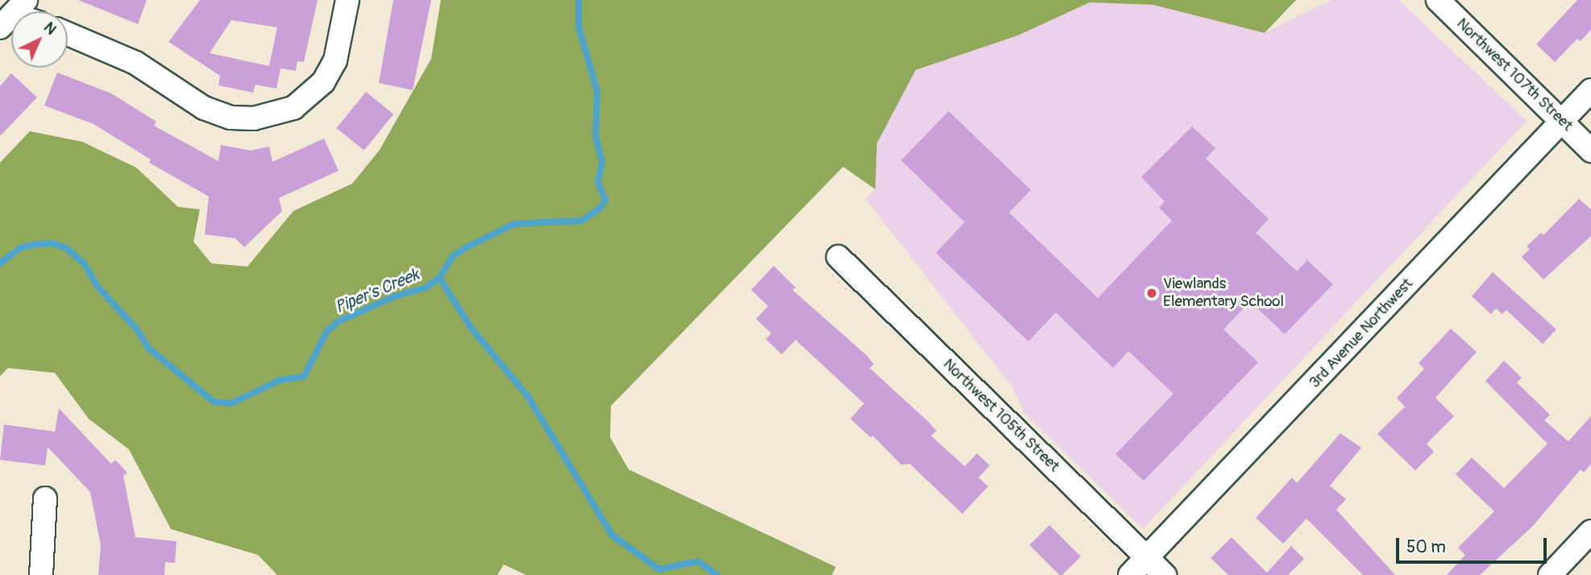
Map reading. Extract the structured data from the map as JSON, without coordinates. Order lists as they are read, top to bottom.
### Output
{
  "streets": {
    "street": ["Northwest 107th Street", "3rd Avenue Northwest", "Northwest 105th Street"]
  },
  "crossings": [
    ["Northwest 107th Street", "3rd Avenue Northwest"],
    ["3rd Avenue Northwest", "Northwest 105th Street"]
  ],
  "water": ["Piper's Creek"],
  "places": ["Viewlands Elementary School"],
  "scale_bar": "50 m",
  "north": "top right"
}
